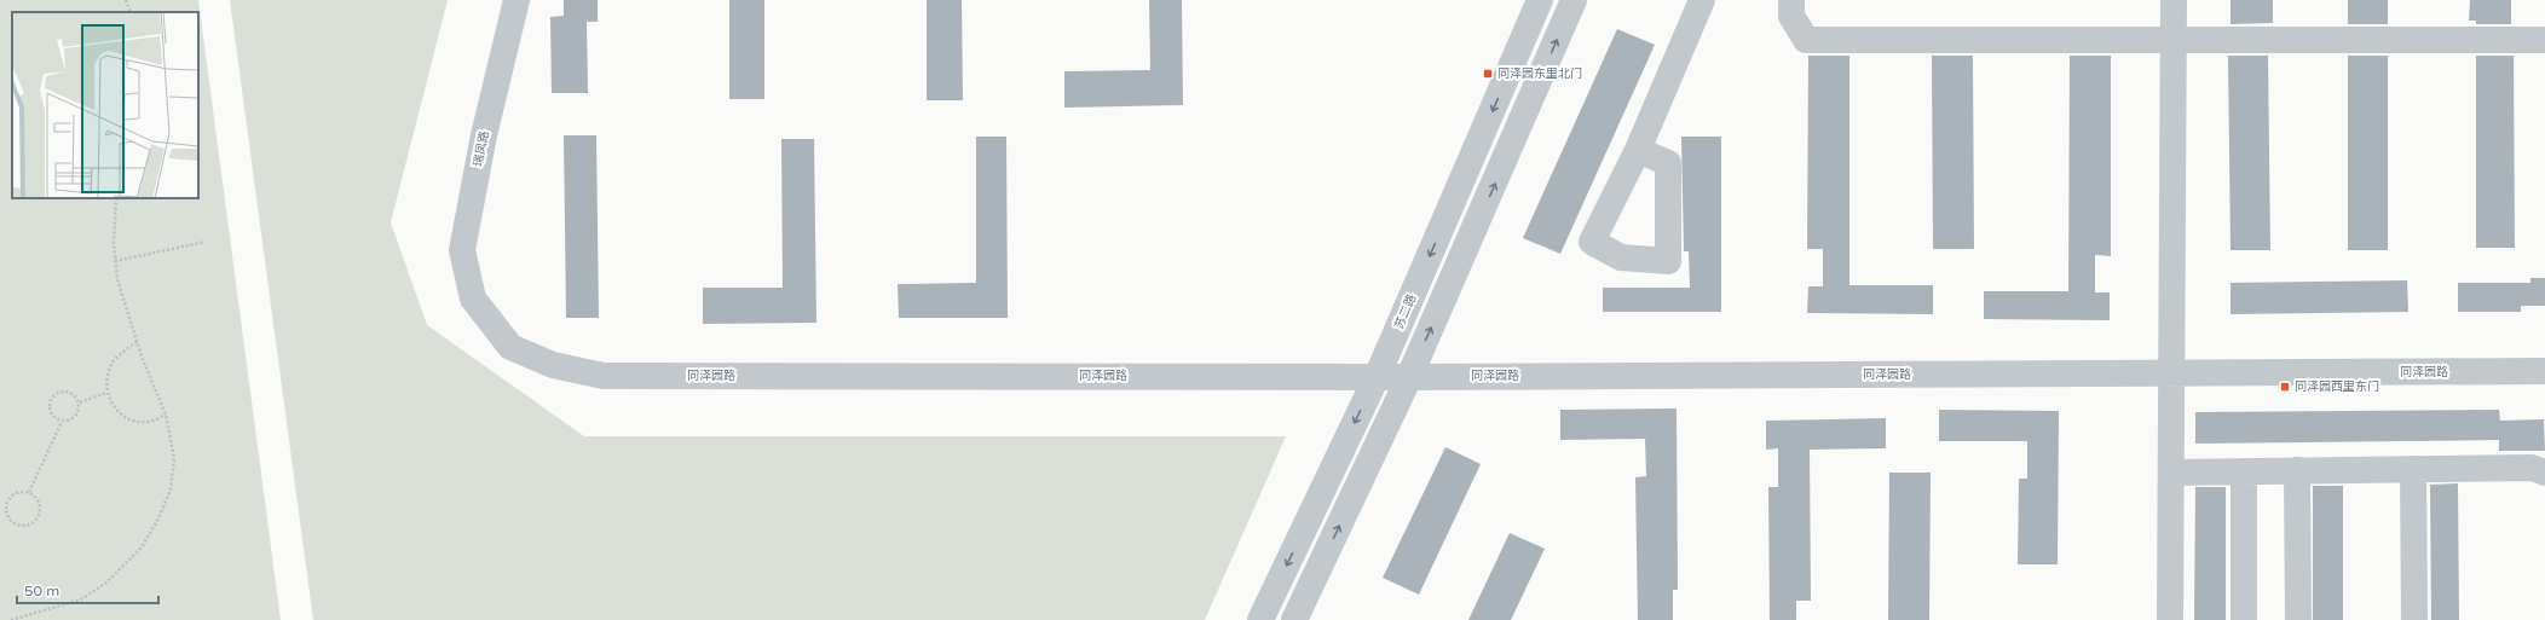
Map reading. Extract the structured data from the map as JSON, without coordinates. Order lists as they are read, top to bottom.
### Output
{
  "streets": {
    "street": ["瑞凤路", "苏二路", "同泽园路"]
  },
  "crossings": [
    ["瑞凤路", "同泽园路"],
    ["苏二路", "同泽园路"]
  ],
  "places": {
    "transit": ["同泽园东里北门", "同泽园西里东门"]
  },
  "scale_bar": "50 m"
}
